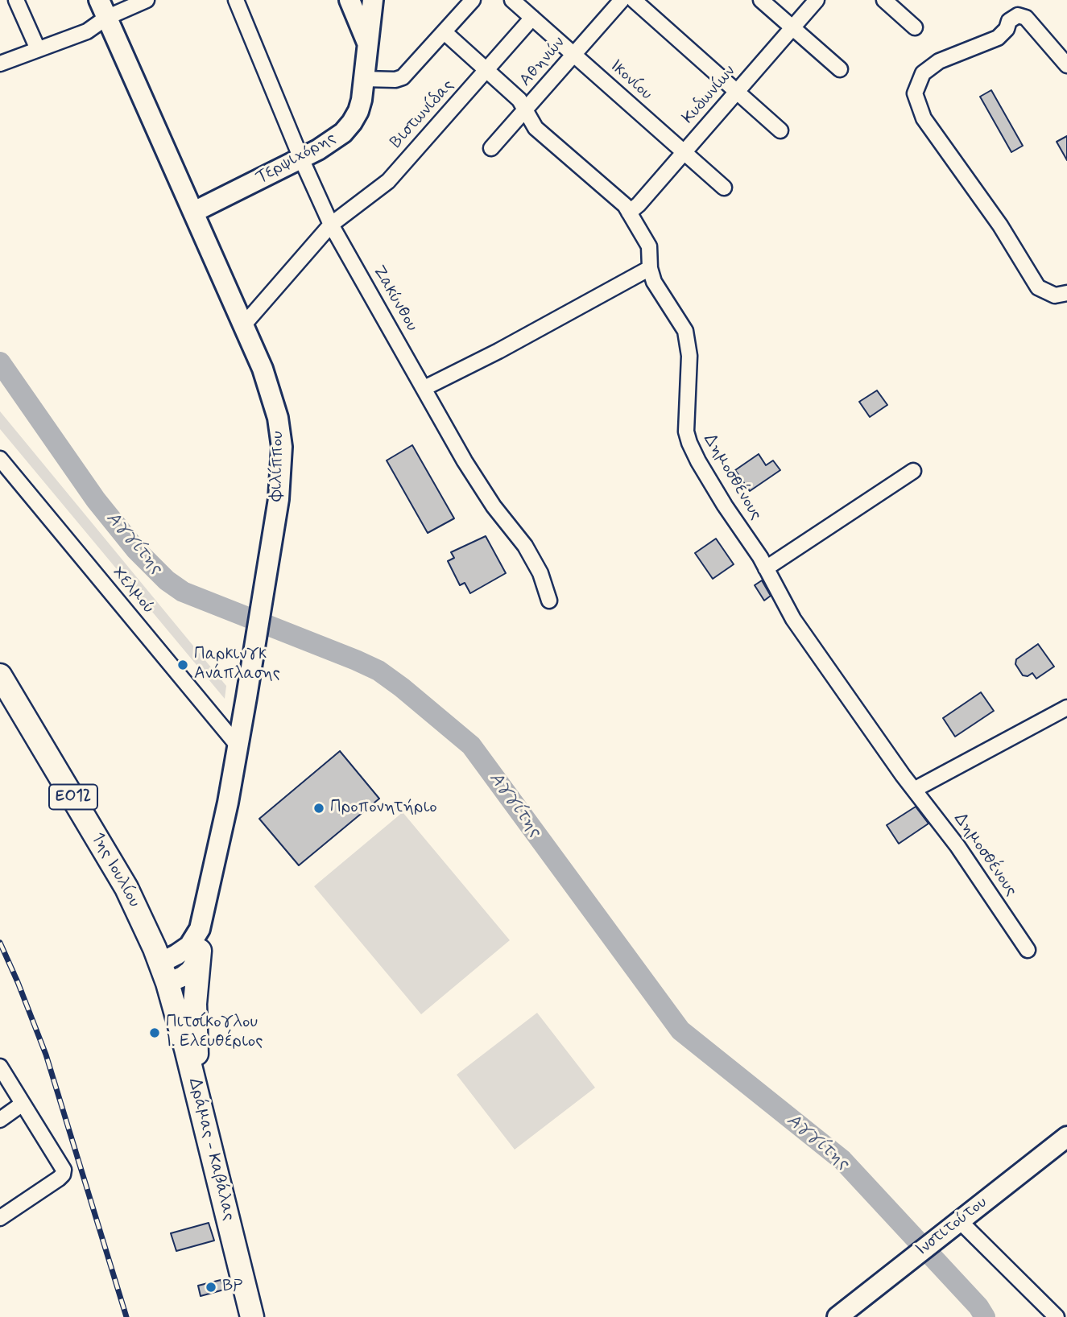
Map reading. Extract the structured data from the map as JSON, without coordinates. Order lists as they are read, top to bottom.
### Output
{
  "streets": {
    "main road": [
      "Τερψιχόρης",
      "Φιλίππου",
      "ΕΟ12",
      "1ης Ιουλίου",
      "Δράμας - Καβάλας",
      "Ινστιτούτου"
    ],
    "street": [
      "Αθηνών",
      "Ικονίου",
      "Κυδωνίων",
      "Βιστωνίδας",
      "Ζακύνθου",
      "Δημοσθένους",
      "Χελμού"
    ]
  },
  "crossings": [
    ["Αθηνών", "Ικονίου"],
    ["Αθηνών", "Δημοσθένους"],
    ["Ικονίου", "Κυδωνίων"],
    ["Ικονίου", "Βιστωνίδας"],
    ["Κυδωνίων", "Δημοσθένους"],
    ["Βιστωνίδας", "Ζακύνθου"],
    ["Βιστωνίδας", "Φιλίππου"],
    ["Βιστωνίδας", "Δημοσθένους"],
    ["Τερψιχόρης", "Ζακύνθου"],
    ["Τερψιχόρης", "Φιλίππου"],
    ["Φιλίππου", "Χελμού"],
    ["Φιλίππου", "1ης Ιουλίου"],
    ["Φιλίππου", "Δράμας - Καβάλας"],
    ["1ης Ιουλίου", "Δράμας - Καβάλας"]
  ],
  "water": ["Αγγίτης"],
  "places": [
    "Παρκινγκ Ανάπλασης",
    "Προπονητήριο",
    "Πιτσίκογλου Ι. Ελευθέριος",
    "BP"
  ]
}
